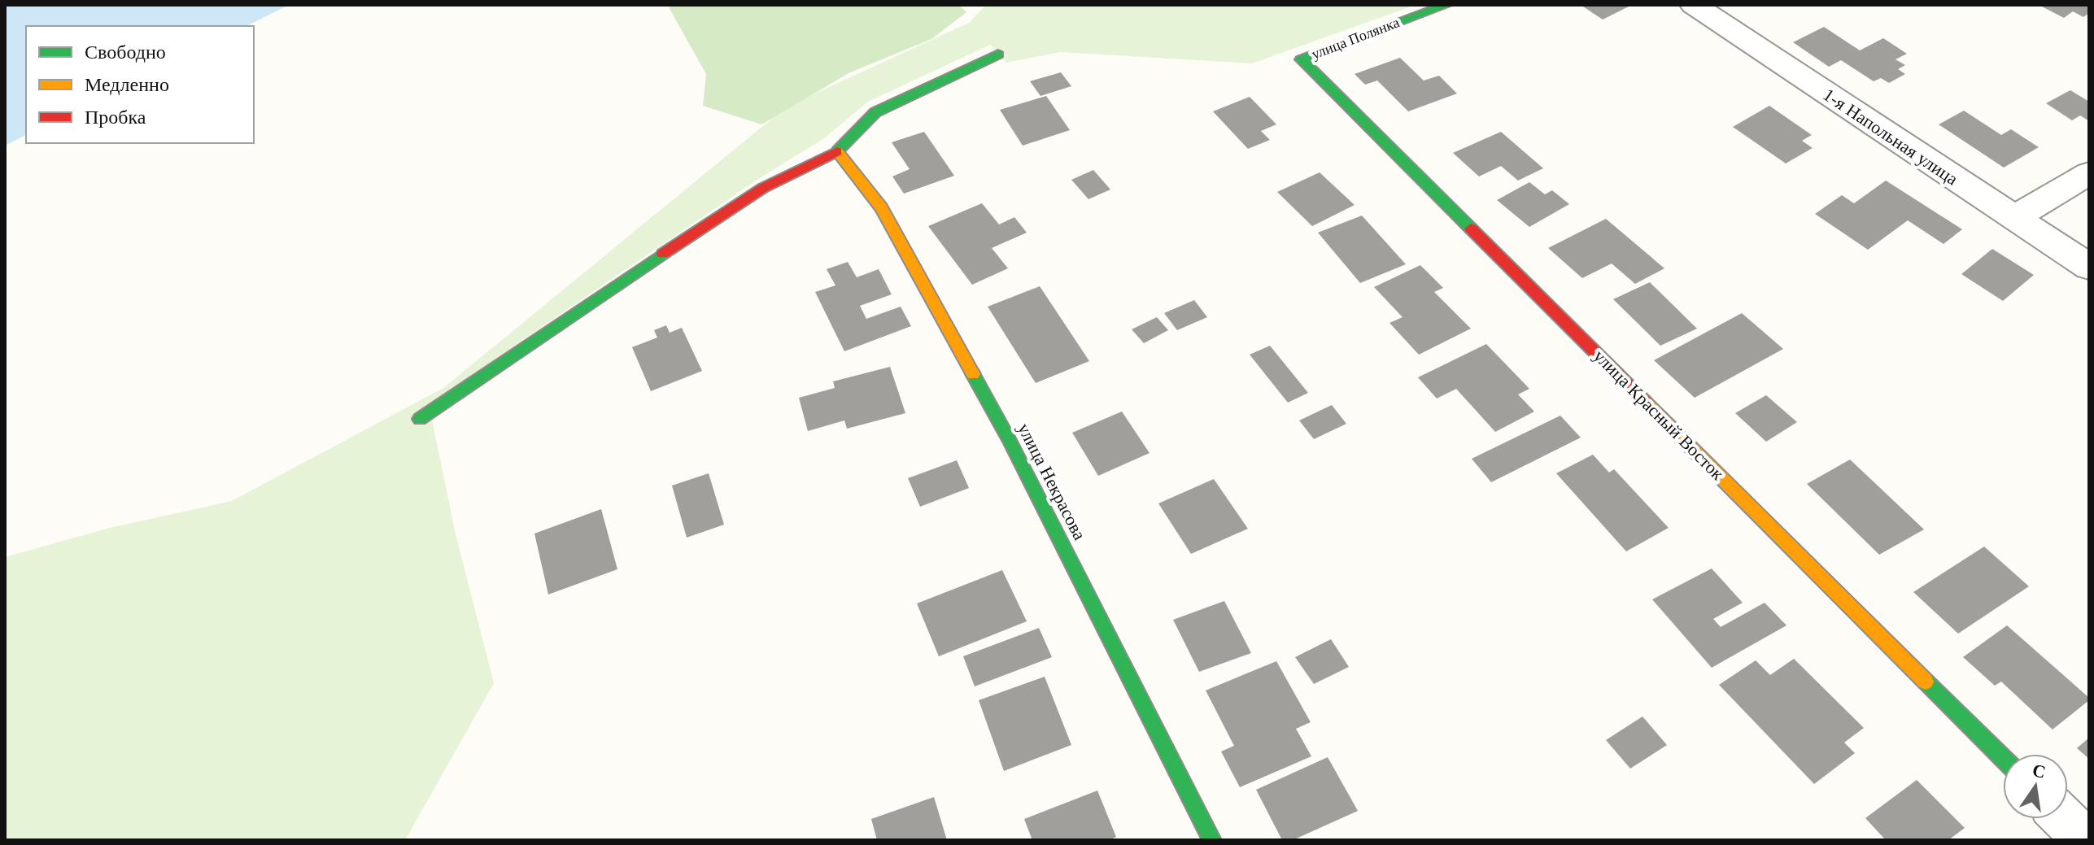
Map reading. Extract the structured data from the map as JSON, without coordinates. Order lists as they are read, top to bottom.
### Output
{
  "streets": {
    "street": [
      "улица Полянка",
      "1-я Напольная улица",
      "улица Красный Восток",
      "улица Некрасова"
    ]
  },
  "crossings": [
    ["улица Полянка", "улица Красный Восток"]
  ],
  "legend": ["Свободно", "Медленно", "Пробка"],
  "north": "top"
}
